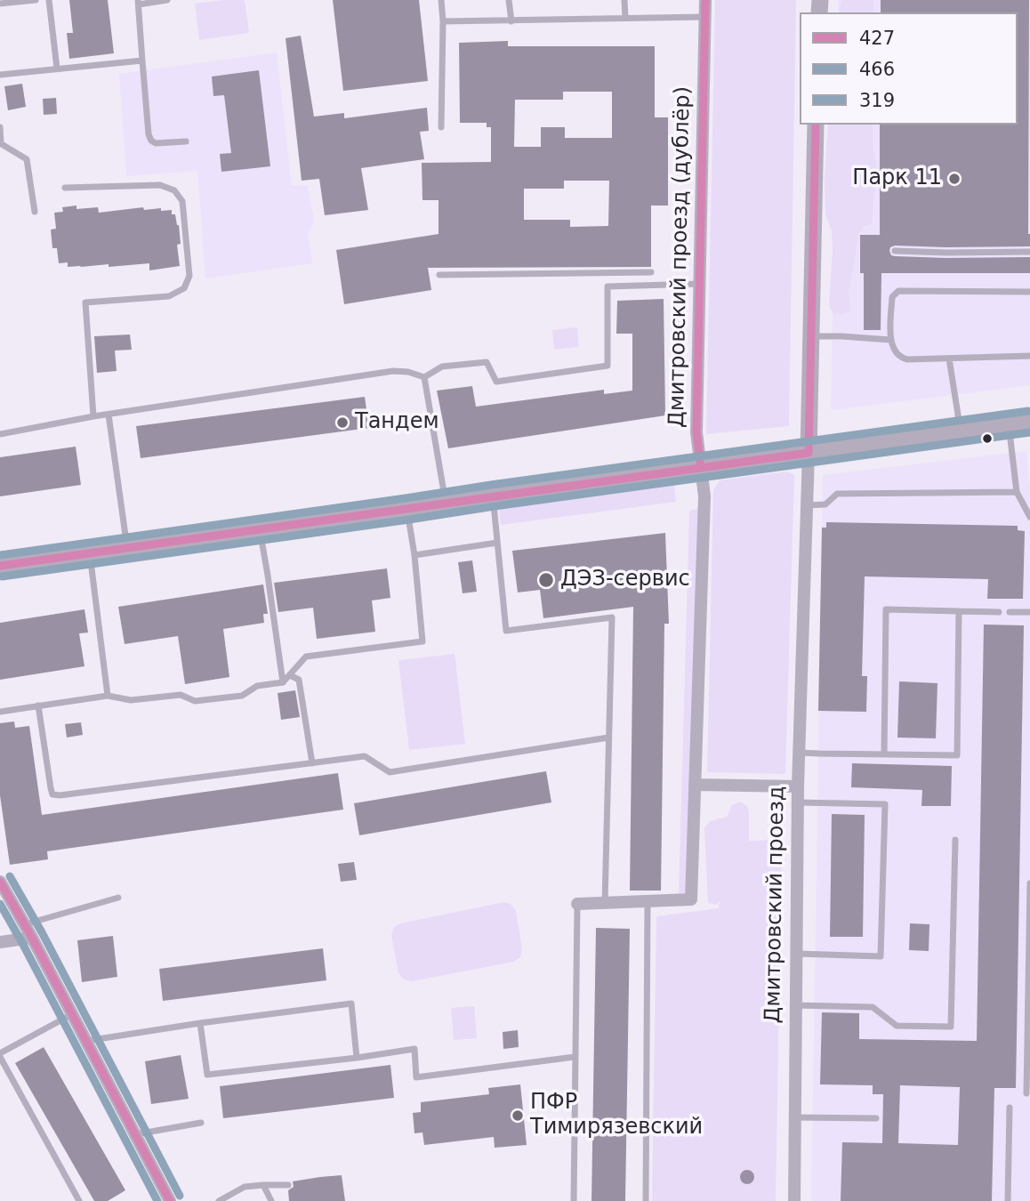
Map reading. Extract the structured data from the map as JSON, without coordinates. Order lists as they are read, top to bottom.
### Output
{
  "streets": {
    "main road": ["Дмитровский проезд"],
    "street": ["Дмитровский проезд (дублёр)"]
  },
  "places": [
    "Парк 11",
    "Тандем",
    "ДЭЗ-сервис",
    "ПФР Тимирязевский"
  ],
  "lines": ["transit line 427", "transit line 319", "transit line 466"],
  "legend": ["427", "466", "319"]
}
